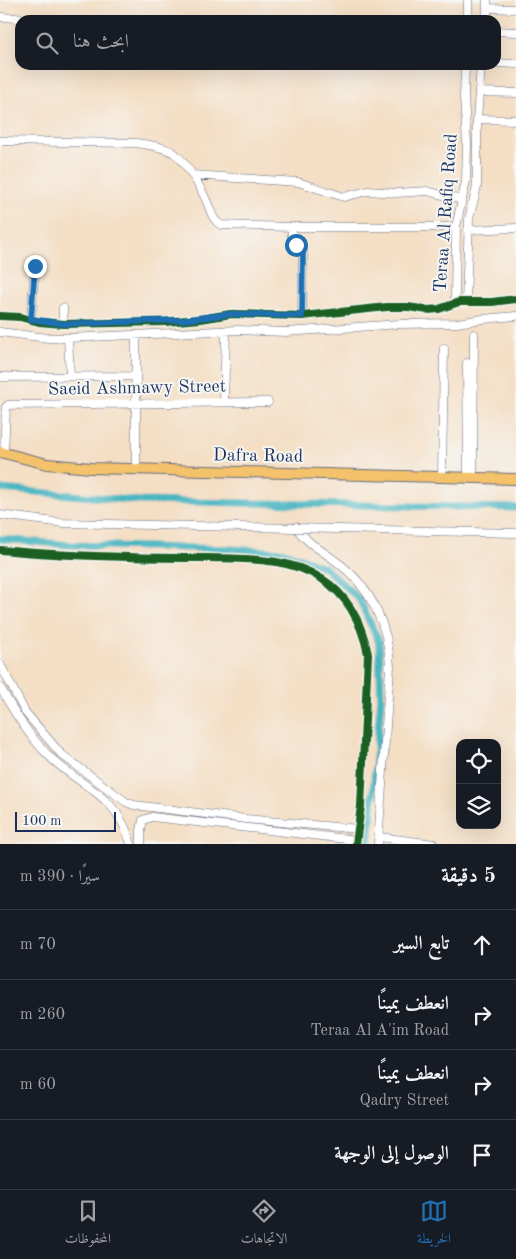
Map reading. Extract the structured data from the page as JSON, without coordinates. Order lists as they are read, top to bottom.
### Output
{
  "streets": {
    "main road": ["Dafra Road"],
    "street": ["Teraa Al Rafiq Road", "Saeid Ashmawy Street"]
  },
  "crossings": [
    ["Saeid Ashmawy Street", "Dafra Road"]
  ],
  "scale_bar": "100 m",
  "page": {
    "search": "ابحث هنا",
    "scale": "100 m",
    "heading": ["5 دقيقة", "سيرًا · 390 m"],
    "list": [
      ["تابع السير", "70 m"],
      ["انعطف يمينًا", "Teraa Al A'im Road", "260 m"],
      ["انعطف يمينًا", "Qadry Street", "60 m"],
      "الوصول إلى الوجهة"
    ],
    "nav": ["الخريطة", "الاتجاهات", "المحفوظات"]
  }
}
